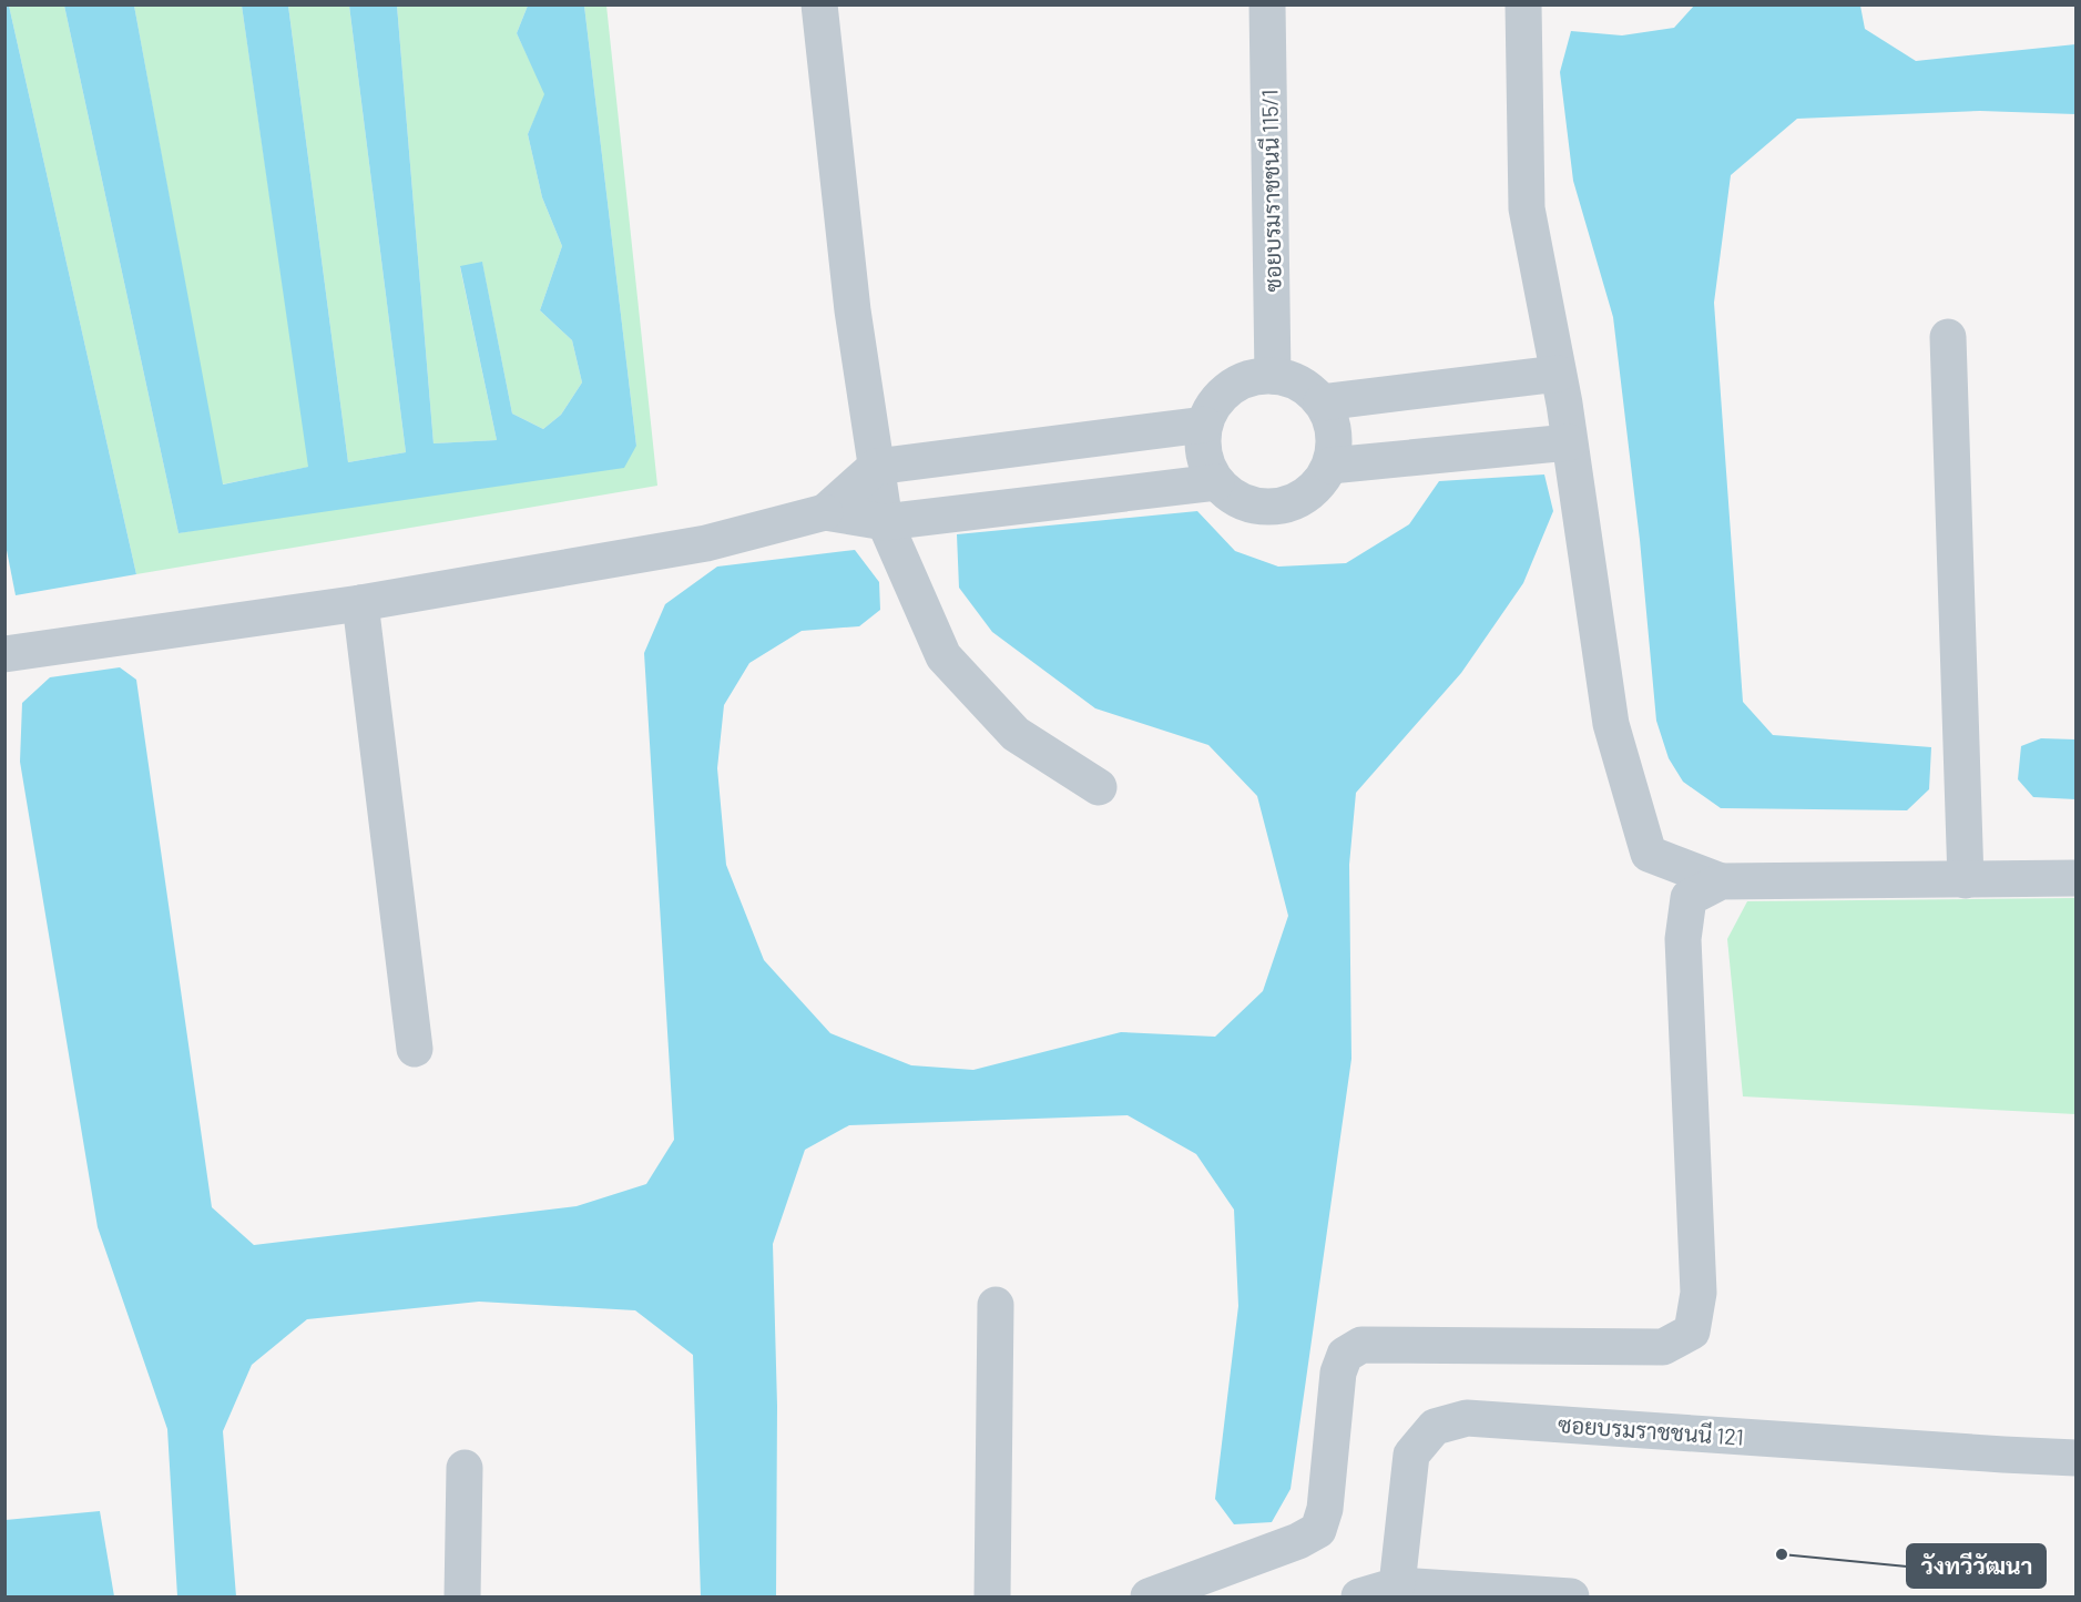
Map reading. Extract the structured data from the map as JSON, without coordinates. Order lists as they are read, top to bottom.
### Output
{
  "streets": {
    "street": ["ซอยบรมราชชนนี 115/1", "ซอยบรมราชชนนี 121"]
  },
  "places": ["วังทวีวัฒนา"]
}
